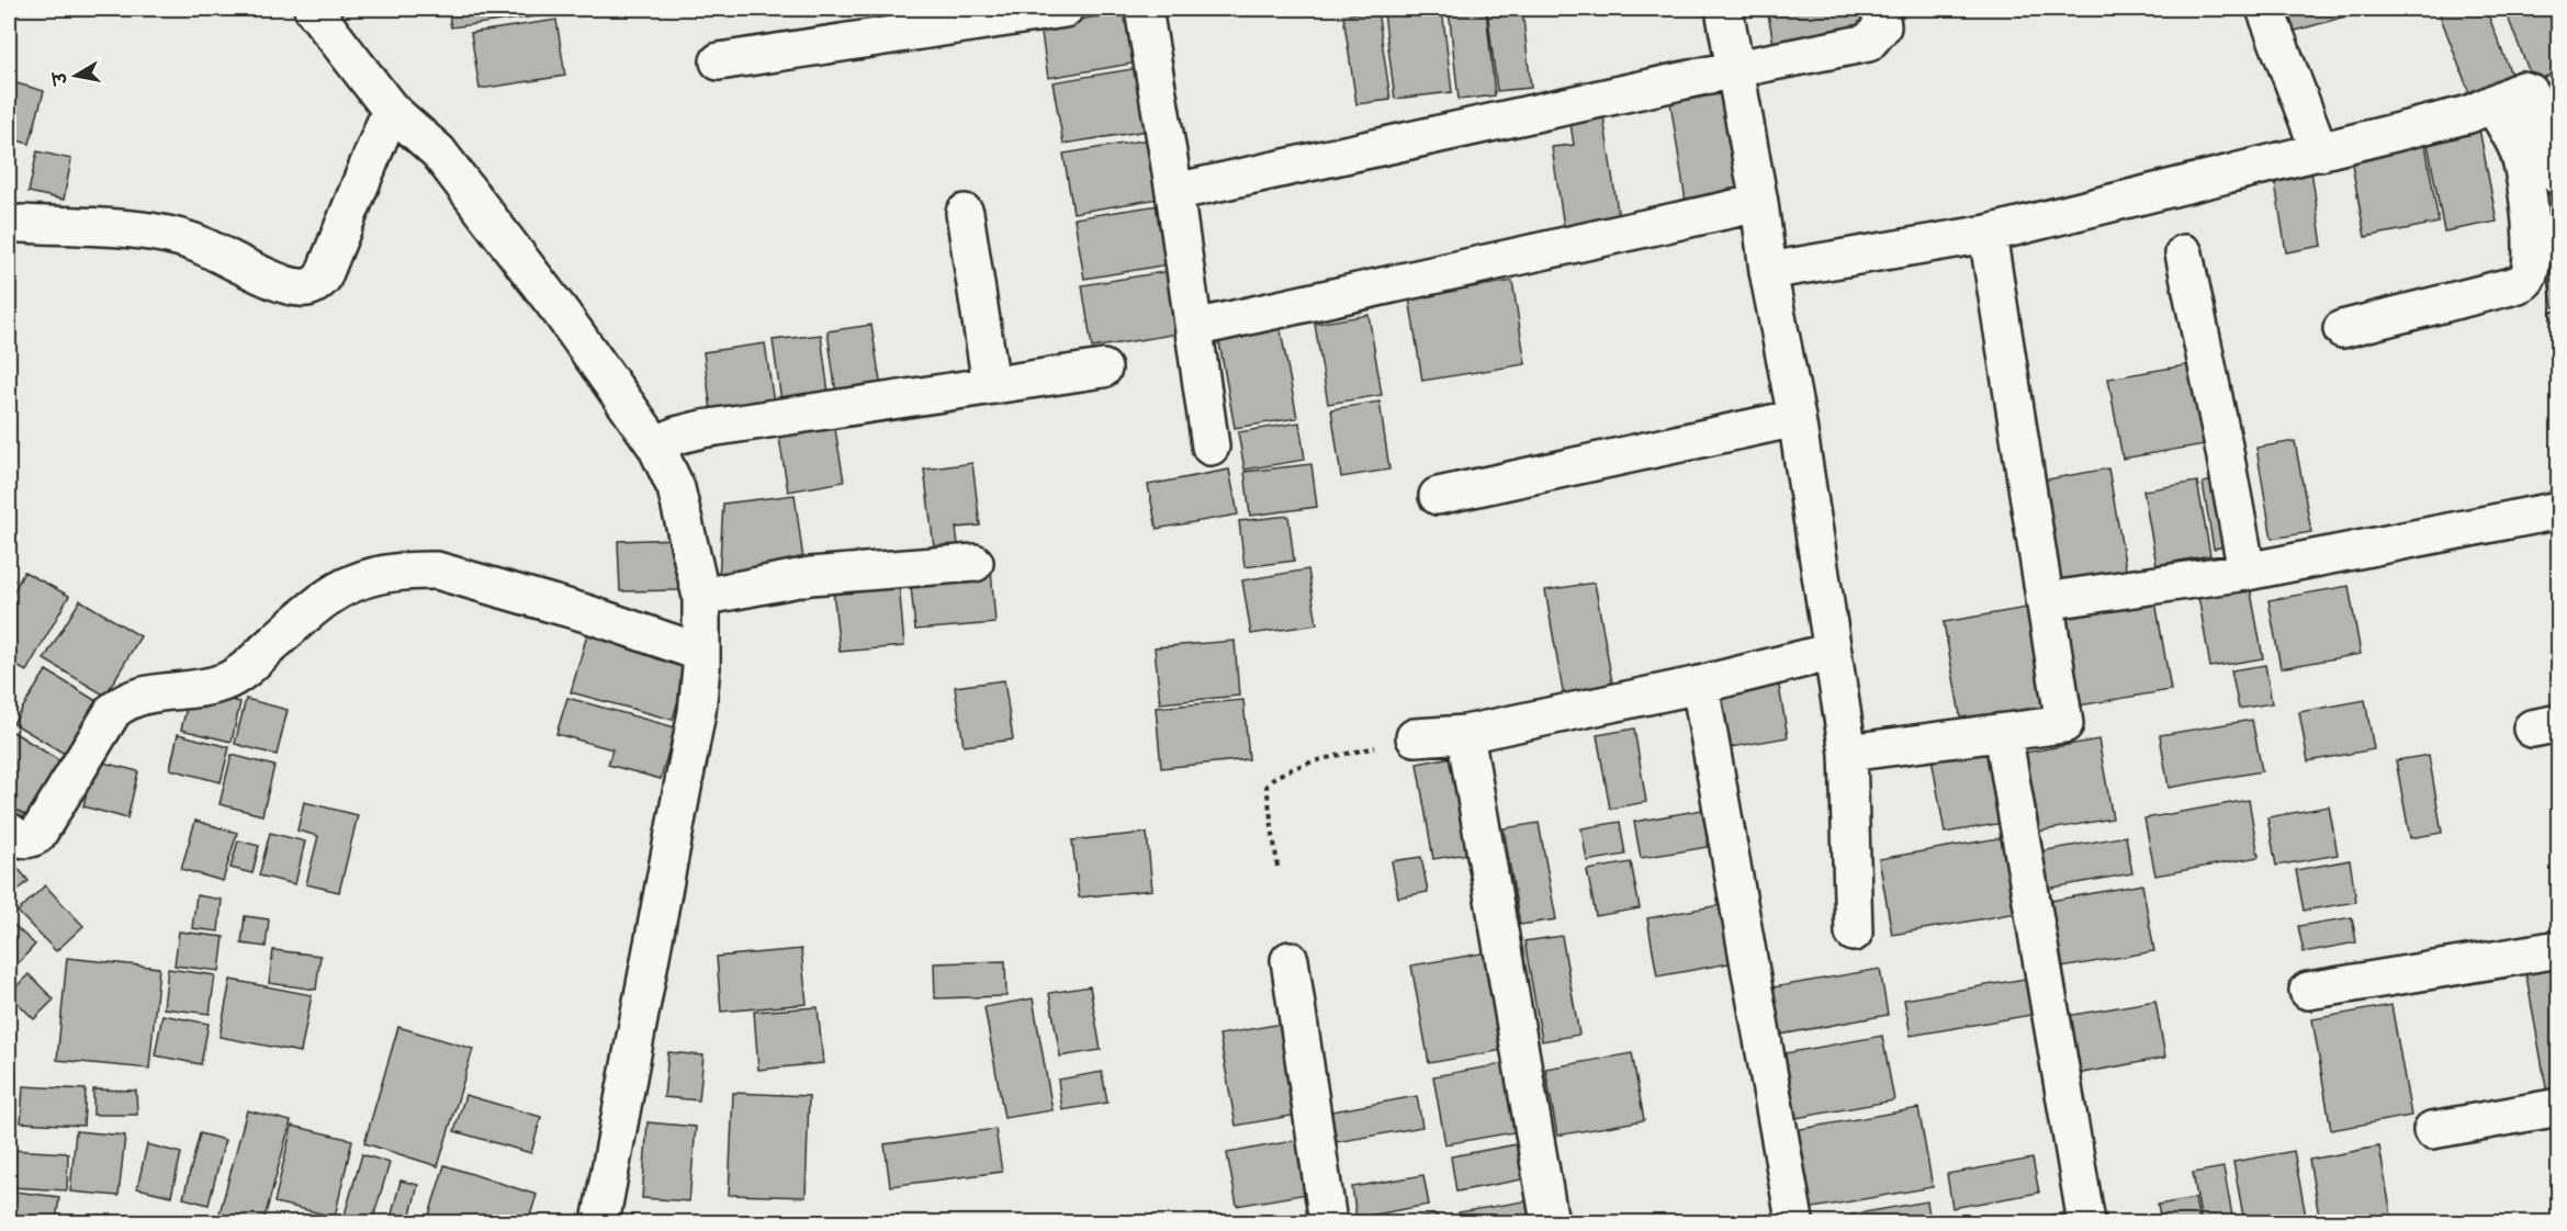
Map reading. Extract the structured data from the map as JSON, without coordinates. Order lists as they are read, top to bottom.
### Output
{
  "north": "left"
}
